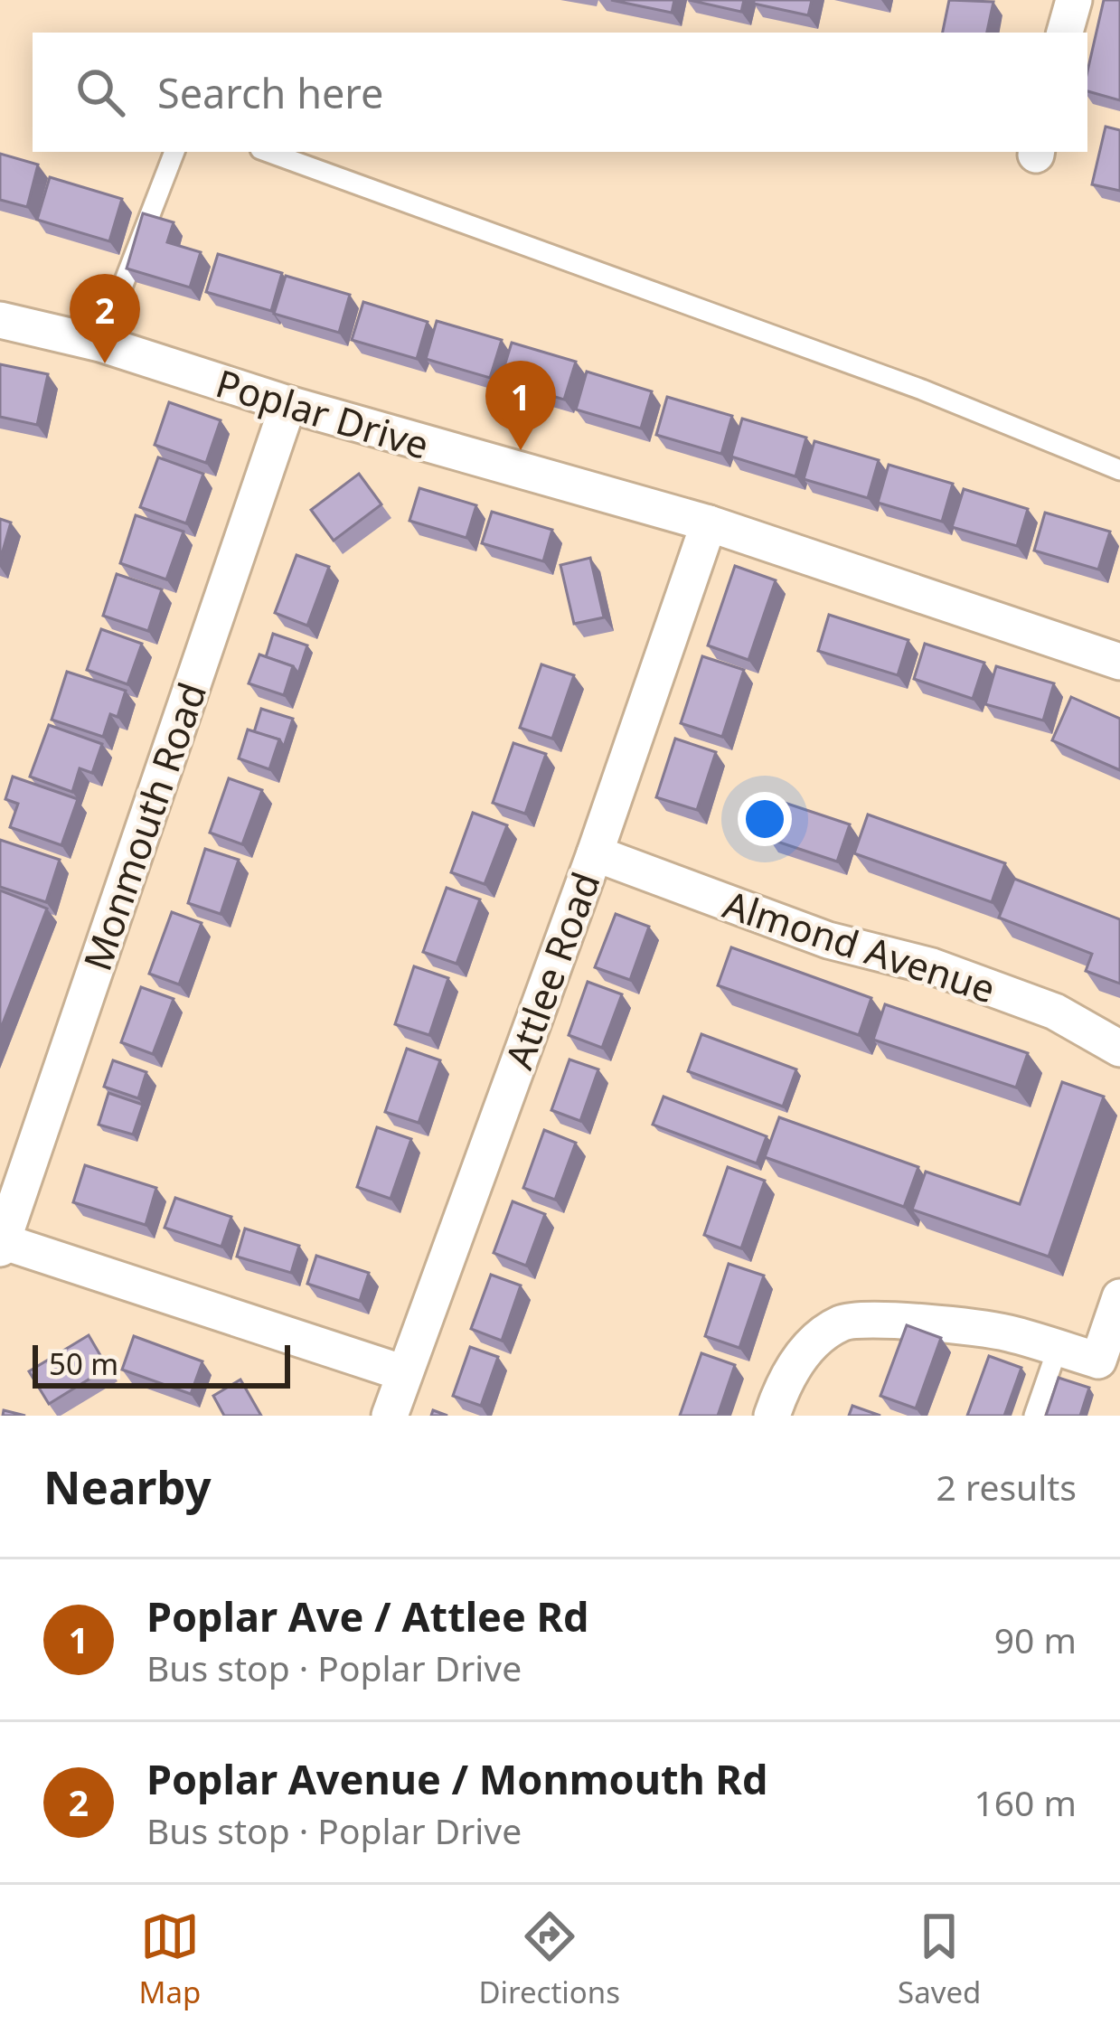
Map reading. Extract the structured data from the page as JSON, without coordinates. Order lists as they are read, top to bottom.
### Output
{
  "streets": {
    "street": [
      "Poplar Drive",
      "Monmouth Road",
      "Almond Avenue",
      "Attlee Road"
    ]
  },
  "crossings": [
    ["Poplar Drive", "Monmouth Road"],
    ["Poplar Drive", "Attlee Road"],
    ["Almond Avenue", "Attlee Road"]
  ],
  "scale_bar": "50 m",
  "page": {
    "search": "Search here",
    "pins": ["2", "1"],
    "scale": "50 m",
    "heading": ["Nearby", "2 results"],
    "list": [
      {
        "mark": "1",
        "name": "Poplar Ave / Attlee Rd",
        "note": "Bus stop · Poplar Drive",
        "value": "90 m"
      },
      {
        "mark": "2",
        "name": "Poplar Avenue / Monmouth Rd",
        "note": "Bus stop · Poplar Drive",
        "value": "160 m"
      }
    ],
    "nav": ["Map", "Directions", "Saved"]
  }
}
